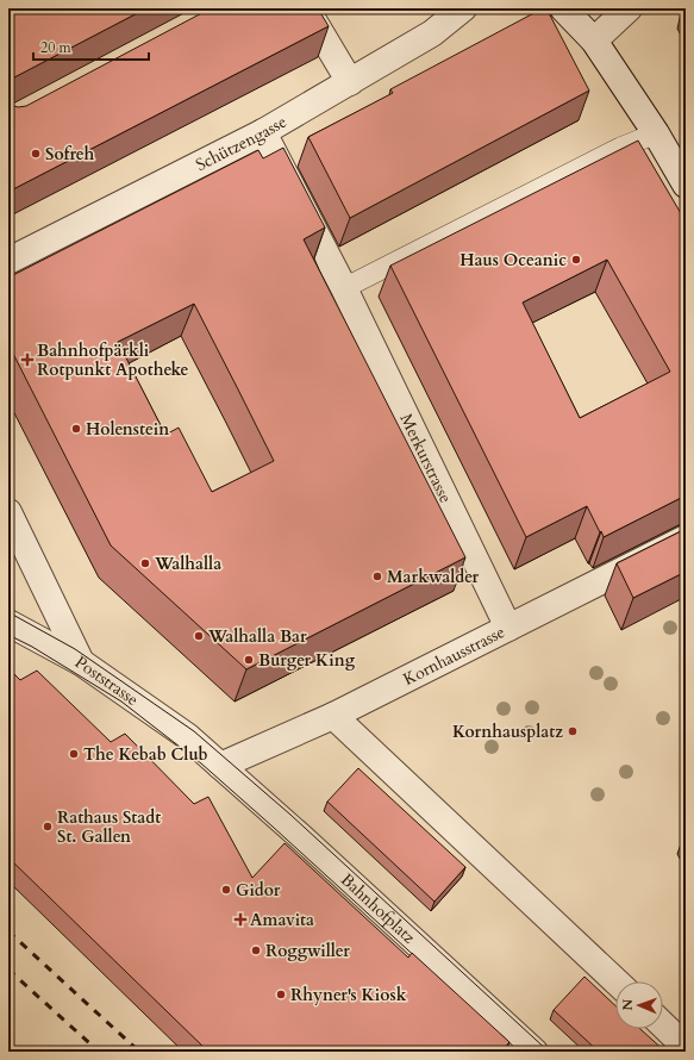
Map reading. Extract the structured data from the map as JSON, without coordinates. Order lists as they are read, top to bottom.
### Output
{
  "streets": {
    "street": [
      "Schützengasse",
      "Merkurstrasse",
      "Kornhausstrasse",
      "Poststrasse",
      "Bahnhofplatz"
    ]
  },
  "crossings": [
    ["Schützengasse", "Merkurstrasse"],
    ["Merkurstrasse", "Kornhausstrasse"],
    ["Kornhausstrasse", "Poststrasse"],
    ["Kornhausstrasse", "Bahnhofplatz"],
    ["Poststrasse", "Bahnhofplatz"]
  ],
  "places": {
    "other": [
      "Sofreh",
      "Haus Oceanic",
      "Holenstein",
      "Walhalla",
      "Markwalder",
      "Walhalla Bar",
      "Burger King",
      "Kornhausplatz",
      "The Kebab Club",
      "Rathaus Stadt St. Gallen",
      "Gidor",
      "Roggwiller",
      "Rhyner's Kiosk"
    ],
    "health": ["Bahnhofpärkli Rotpunkt Apotheke", "Amavita"]
  },
  "scale_bar": "20 m",
  "north": "left"
}
